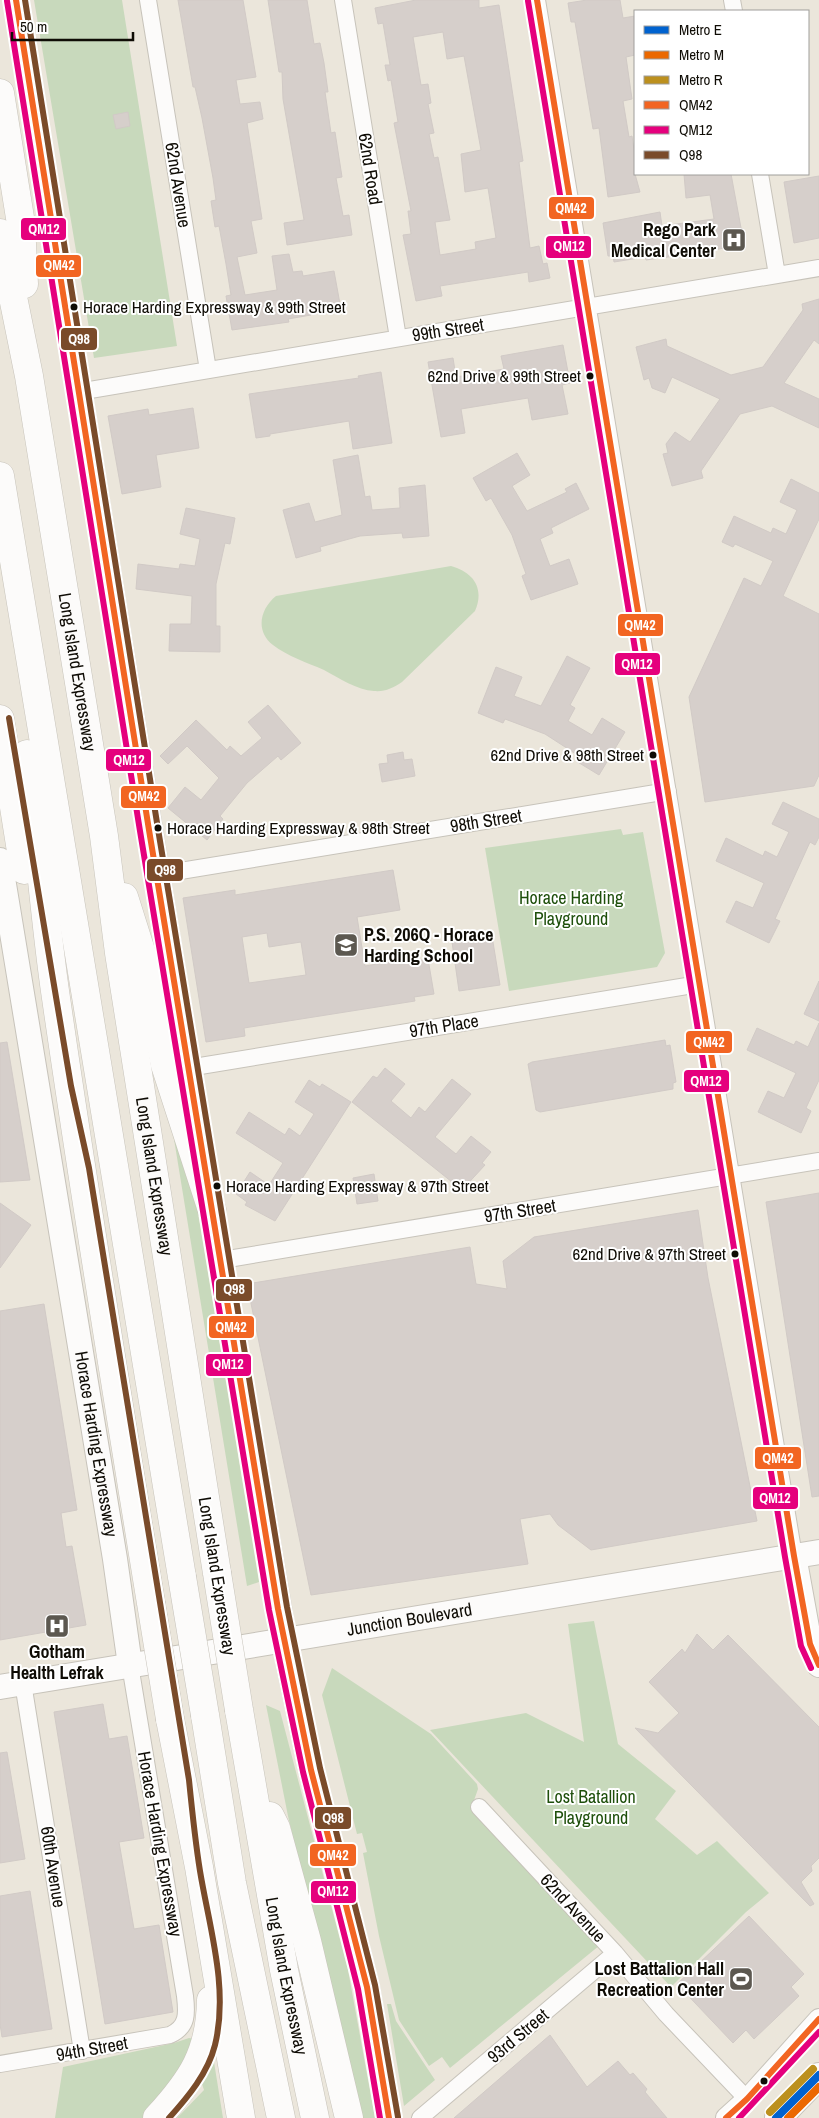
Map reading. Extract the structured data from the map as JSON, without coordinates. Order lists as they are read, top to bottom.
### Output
{
  "streets": {
    "highway": ["Long Island Expressway"],
    "main road": ["Horace Harding Expressway", "Junction Boulevard"],
    "street": [
      "62nd Road",
      "62nd Avenue",
      "99th Street",
      "98th Street",
      "97th Place",
      "97th Street",
      "60th Avenue",
      "93rd Street",
      "94th Street"
    ]
  },
  "crossings": [
    ["62nd Road", "99th Street"],
    ["62nd Avenue", "99th Street"],
    ["62nd Avenue", "93rd Street"],
    ["Horace Harding Expressway", "Junction Boulevard"],
    ["Horace Harding Expressway", "94th Street"],
    ["Junction Boulevard", "60th Avenue"],
    ["60th Avenue", "94th Street"]
  ],
  "parks": ["Horace Harding Playground", "Lost Batallion Playground"],
  "places": {
    "hospital": ["Rego Park Medical Center", "Gotham Health Lefrak"],
    "other": [
      "Horace Harding Expressway & 99th Street",
      "62nd Drive & 99th Street",
      "62nd Drive & 98th Street",
      "Horace Harding Expressway & 98th Street",
      "Horace Harding Expressway & 97th Street",
      "62nd Drive & 97th Street"
    ],
    "school or university": ["P.S. 206Q - Horace Harding School"],
    "sports": ["Lost Battalion Hall Recreation Center"]
  },
  "lines": [
    "transit line QM42",
    "transit line Q98",
    "transit line QM12",
    "metro line R",
    "metro line E",
    "metro line M"
  ],
  "legend": [
    "Metro E",
    "Metro M",
    "Metro R",
    "QM42",
    "QM12",
    "Q98"
  ],
  "scale_bar": "50 m"
}
